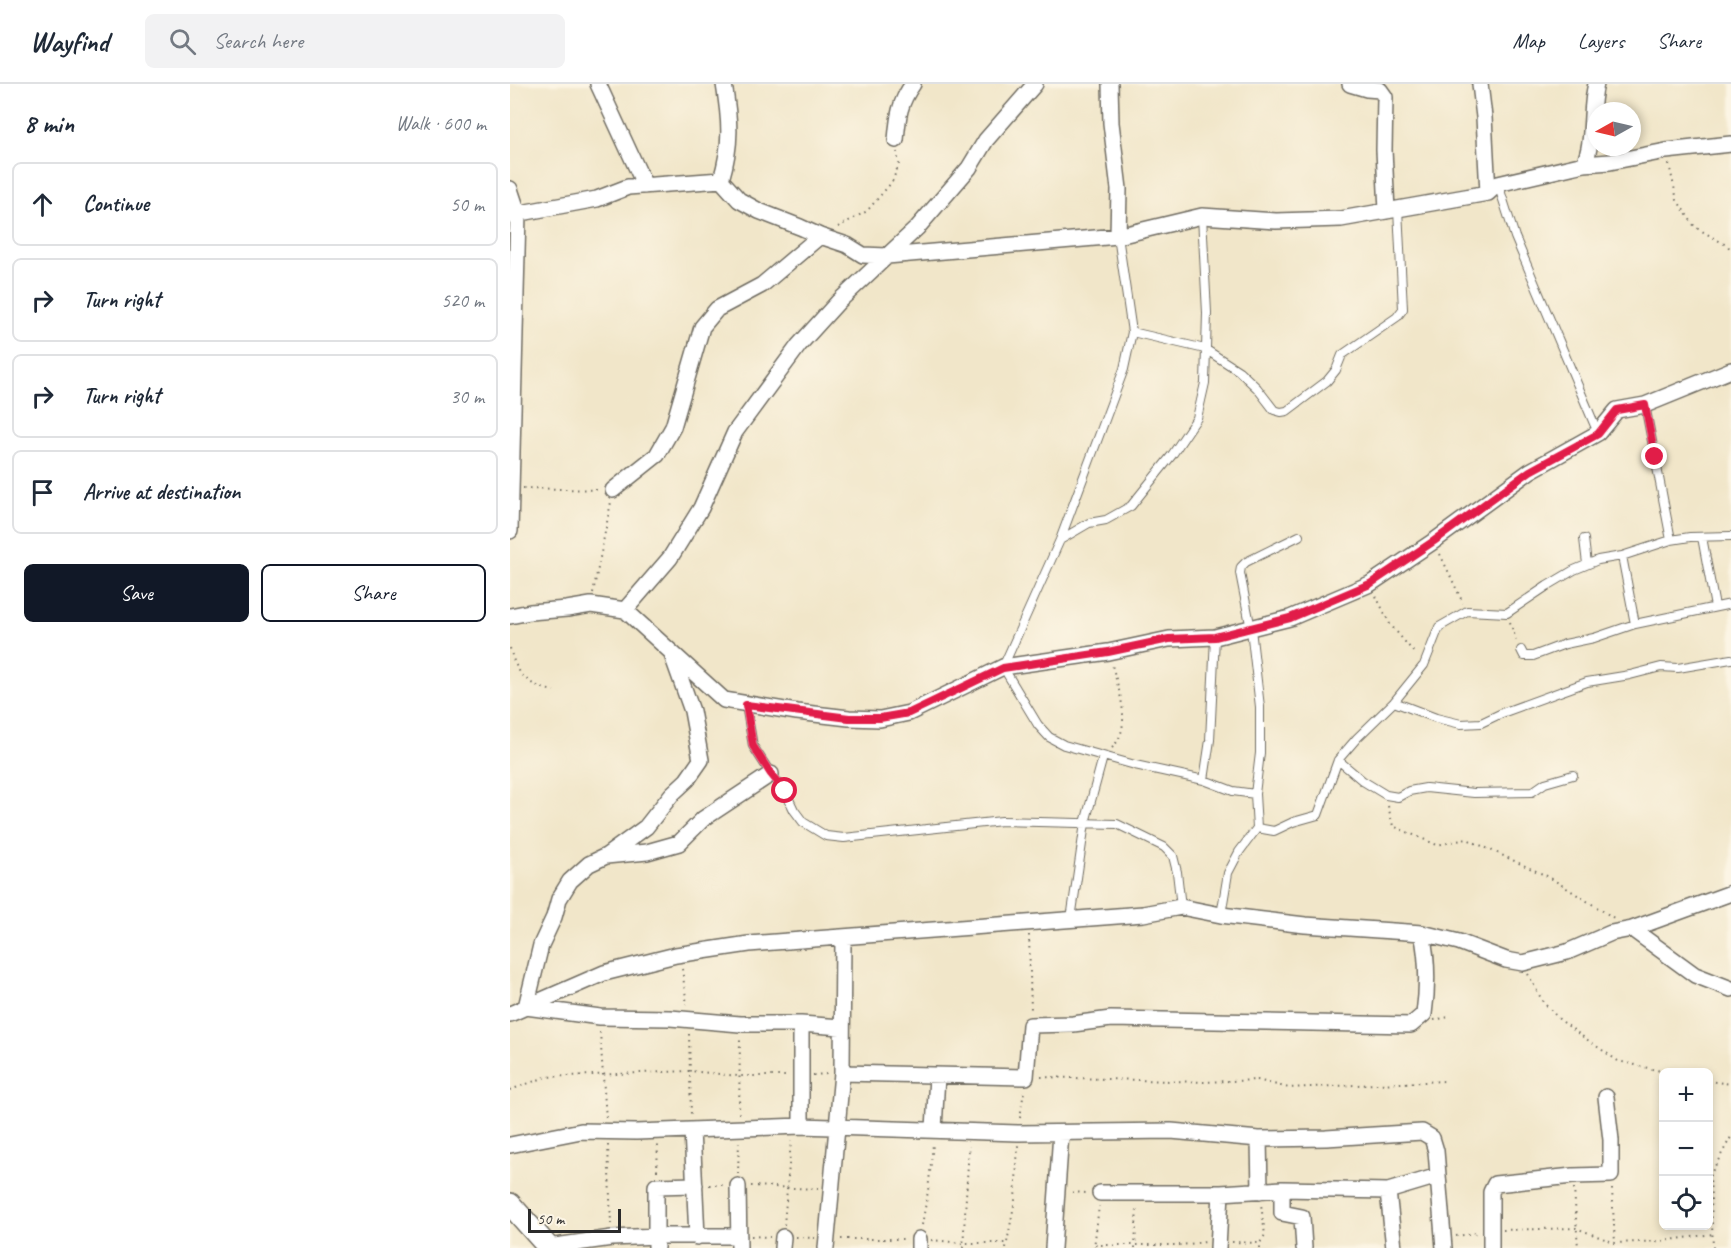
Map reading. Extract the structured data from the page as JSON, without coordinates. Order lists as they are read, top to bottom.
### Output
{
  "scale_bar": "50 m",
  "north": "left",
  "page": {
    "header": "Wayfind",
    "search": "Search here",
    "nav": ["Map", "Layers", "Share"],
    "heading": ["8 min", "Walk · 600 m"],
    "list": [
      ["Continue", "50 m"],
      ["Turn right", "520 m"],
      ["Turn right", "30 m"],
      "Arrive at destination"
    ],
    "buttons": ["Save", "Share"],
    "map_buttons": ["+", "−"],
    "scale": "50 m"
  }
}
